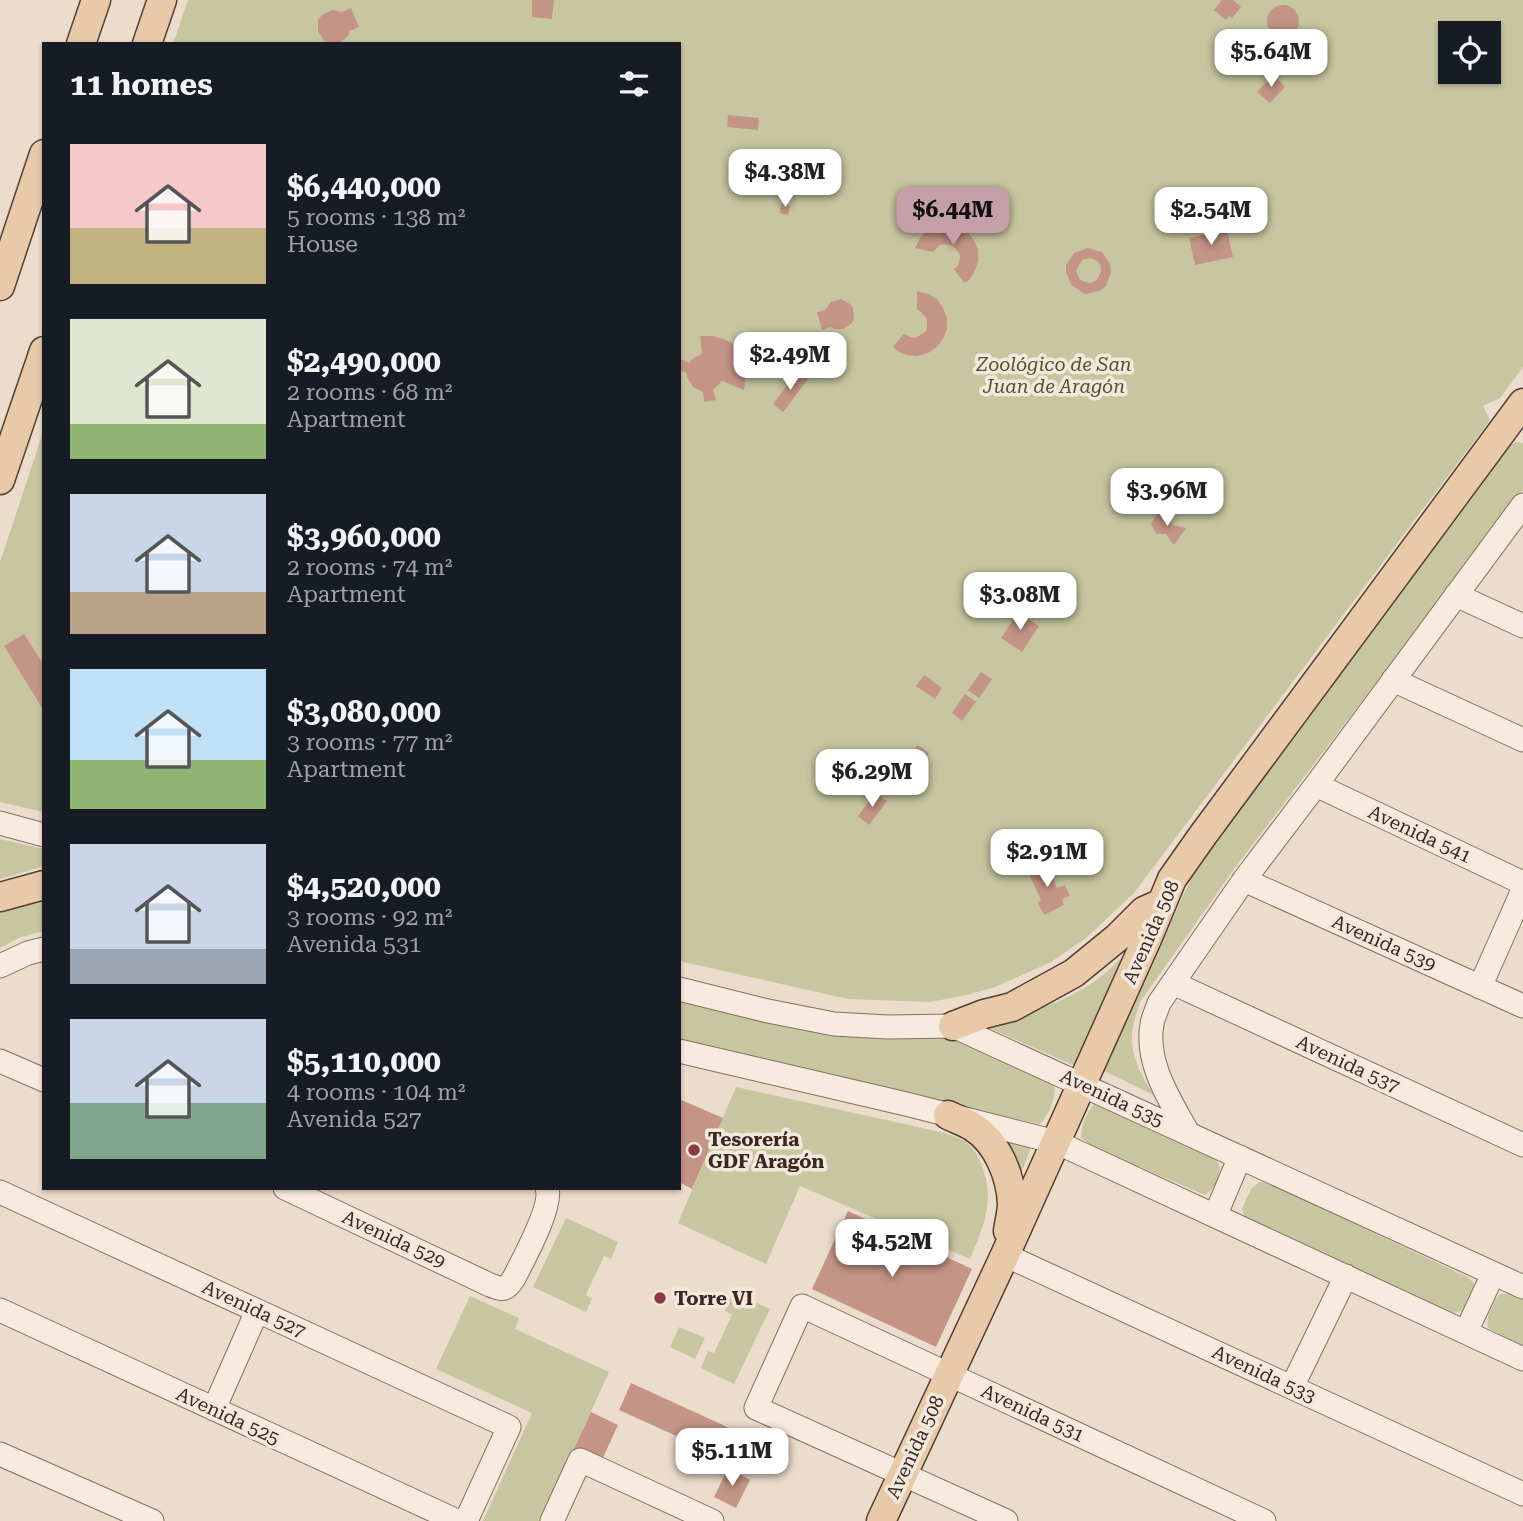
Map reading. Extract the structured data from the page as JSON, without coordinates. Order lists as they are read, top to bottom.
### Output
{
  "streets": {
    "main road": ["Avenida 508"],
    "street": [
      "Avenida 541",
      "Avenida 539",
      "Avenida 537",
      "Avenida 535",
      "Avenida 529",
      "Avenida 527",
      "Avenida 533",
      "Avenida 531",
      "Avenida 525"
    ]
  },
  "crossings": [
    ["Avenida 541", "Avenida 508"],
    ["Avenida 508", "Avenida 539"],
    ["Avenida 508", "Avenida 537"],
    ["Avenida 508", "Avenida 535"],
    ["Avenida 508", "Avenida 533"],
    ["Avenida 508", "Avenida 531"]
  ],
  "parks": ["Zoológico de San Juan de Aragón"],
  "places": ["Tesorería GDF Aragón", "Torre VI"],
  "page": {
    "price": [
      "$5.64M",
      "$4.38M",
      "$6.44M",
      "$2.54M",
      "$2.49M",
      "$3.96M",
      "$3.08M",
      "$6.29M",
      "$2.91M",
      "$4.52M",
      "$5.11M"
    ],
    "heading": "11 homes",
    "list": [
      {
        "name": "$6,440,000",
        "note": "5 rooms · 138 m² · House"
      },
      {
        "name": "$2,490,000",
        "note": "2 rooms · 68 m² · Apartment"
      },
      {
        "name": "$3,960,000",
        "note": "2 rooms · 74 m² · Apartment"
      },
      {
        "name": "$3,080,000",
        "note": "3 rooms · 77 m² · Apartment"
      },
      {
        "name": "$4,520,000",
        "note": "3 rooms · 92 m² · Avenida 531"
      },
      {
        "name": "$5,110,000",
        "note": "4 rooms · 104 m² · Avenida 527"
      }
    ]
  }
}
